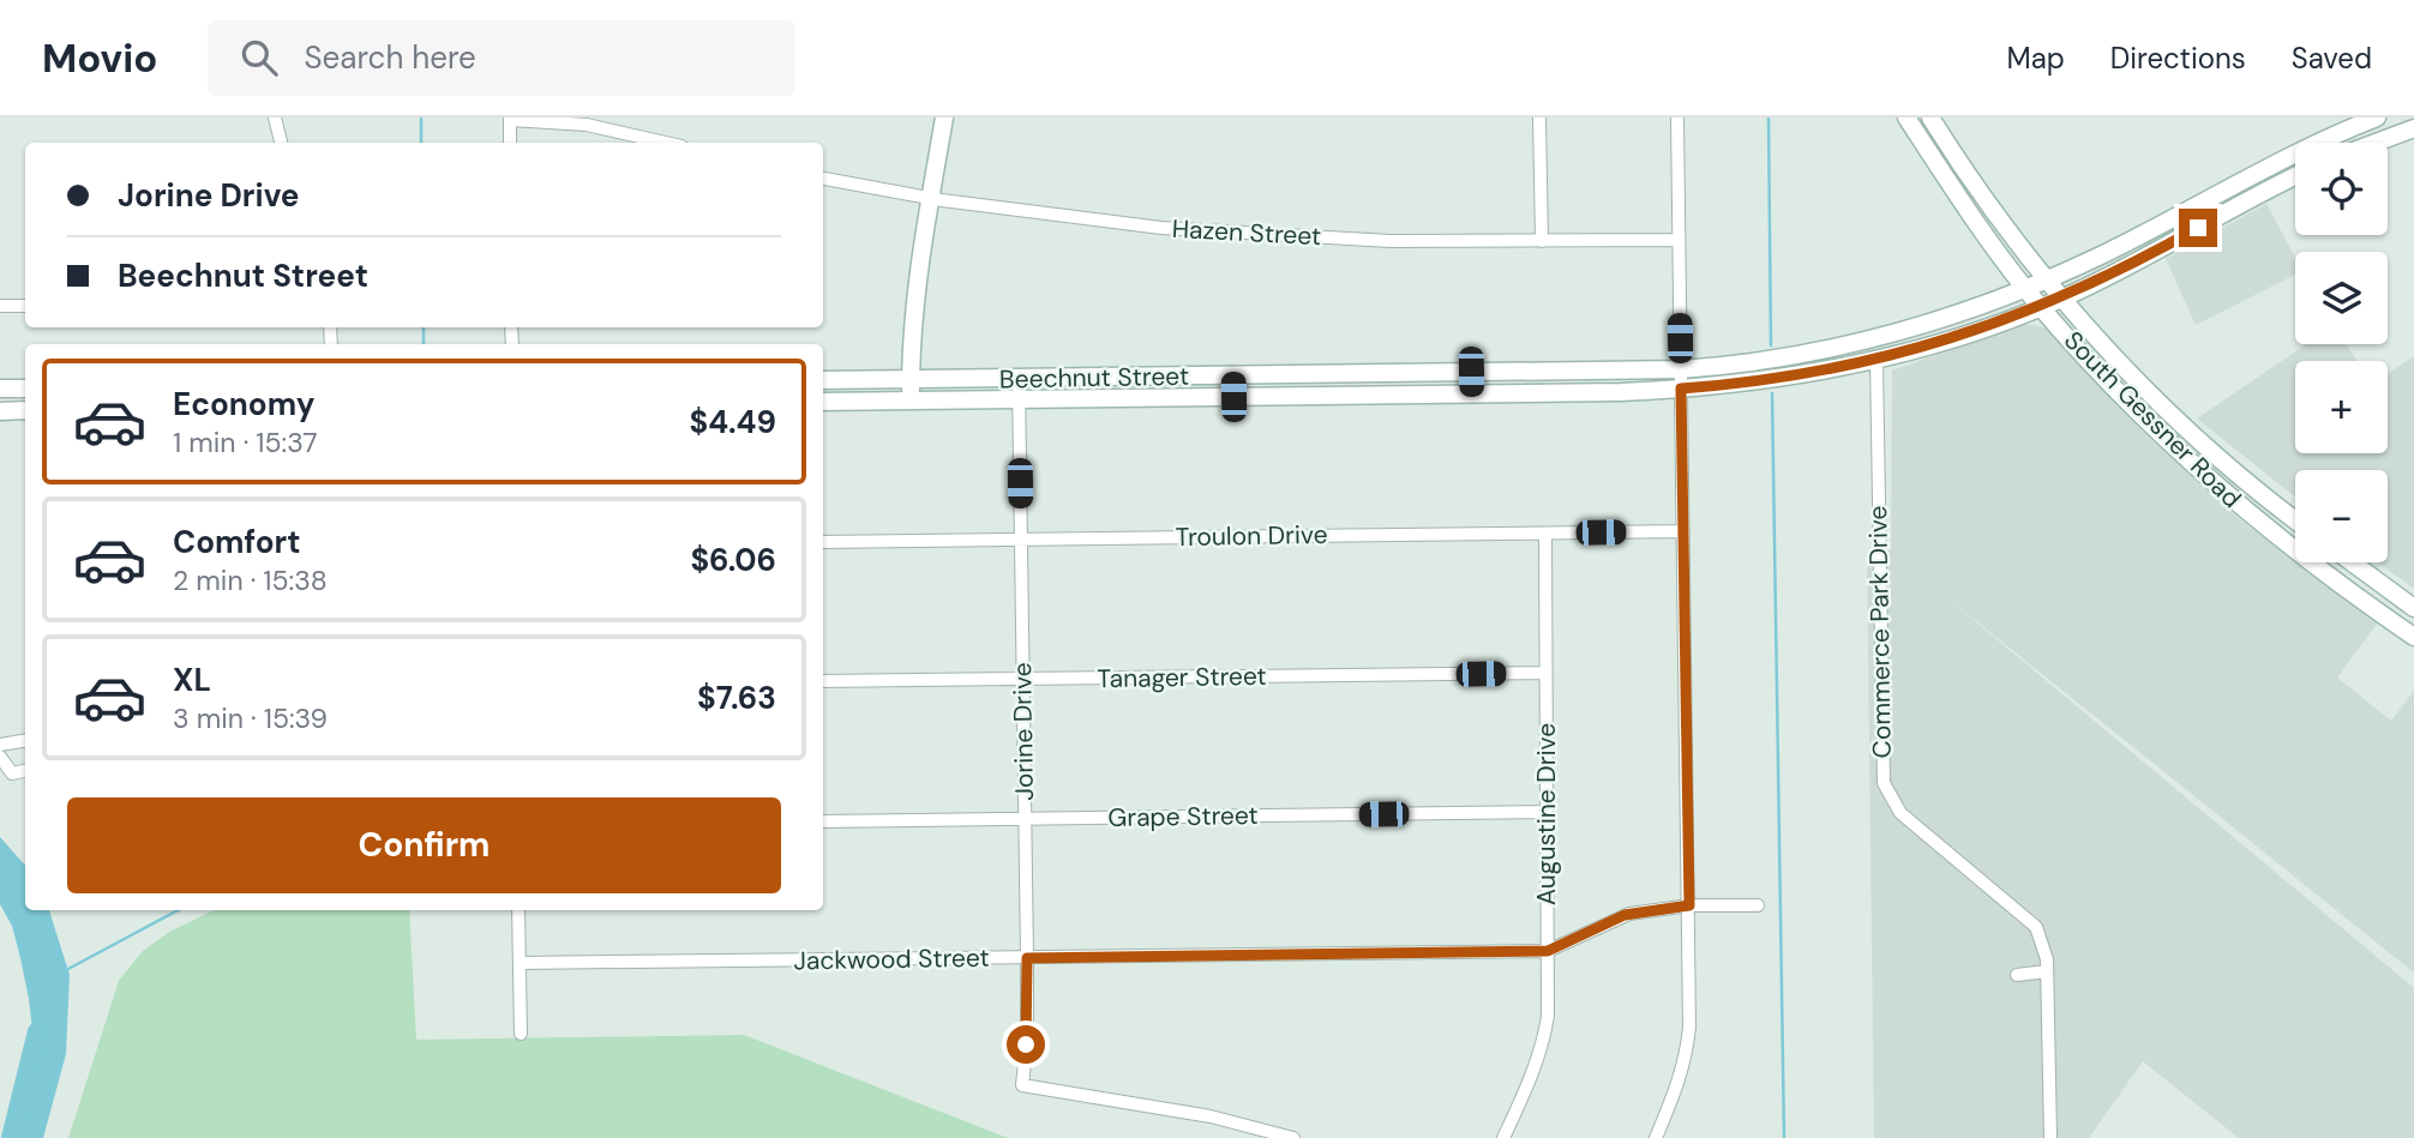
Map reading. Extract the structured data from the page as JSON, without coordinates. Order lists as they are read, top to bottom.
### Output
{
  "streets": {
    "main road": ["Beechnut Street", "South Gessner Road"],
    "street": [
      "Hazen Street",
      "Troulon Drive",
      "Commerce Park Drive",
      "Tanager Street",
      "Jorine Drive",
      "Augustine Drive",
      "Grape Street",
      "Jackwood Street"
    ]
  },
  "crossings": [
    ["Beechnut Street", "South Gessner Road"],
    ["Beechnut Street", "Commerce Park Drive"],
    ["Beechnut Street", "Jorine Drive"],
    ["Troulon Drive", "Jorine Drive"],
    ["Troulon Drive", "Augustine Drive"],
    ["Tanager Street", "Jorine Drive"],
    ["Tanager Street", "Augustine Drive"],
    ["Jorine Drive", "Grape Street"],
    ["Jorine Drive", "Jackwood Street"],
    ["Augustine Drive", "Grape Street"],
    ["Augustine Drive", "Jackwood Street"]
  ],
  "page": {
    "header": "Movio",
    "search": "Search here",
    "nav": ["Map", "Directions", "Saved"],
    "map_buttons": ["+", "−"],
    "banner": ["Jorine Drive", "Beechnut Street"],
    "list": [
      {
        "name": "Economy",
        "note": "1 min · 15:37",
        "value": "$4.49"
      },
      {
        "name": "Comfort",
        "note": "2 min · 15:38",
        "value": "$6.06"
      },
      {
        "name": "XL",
        "note": "3 min · 15:39",
        "value": "$7.63"
      }
    ],
    "buttons": "Confirm"
  }
}
